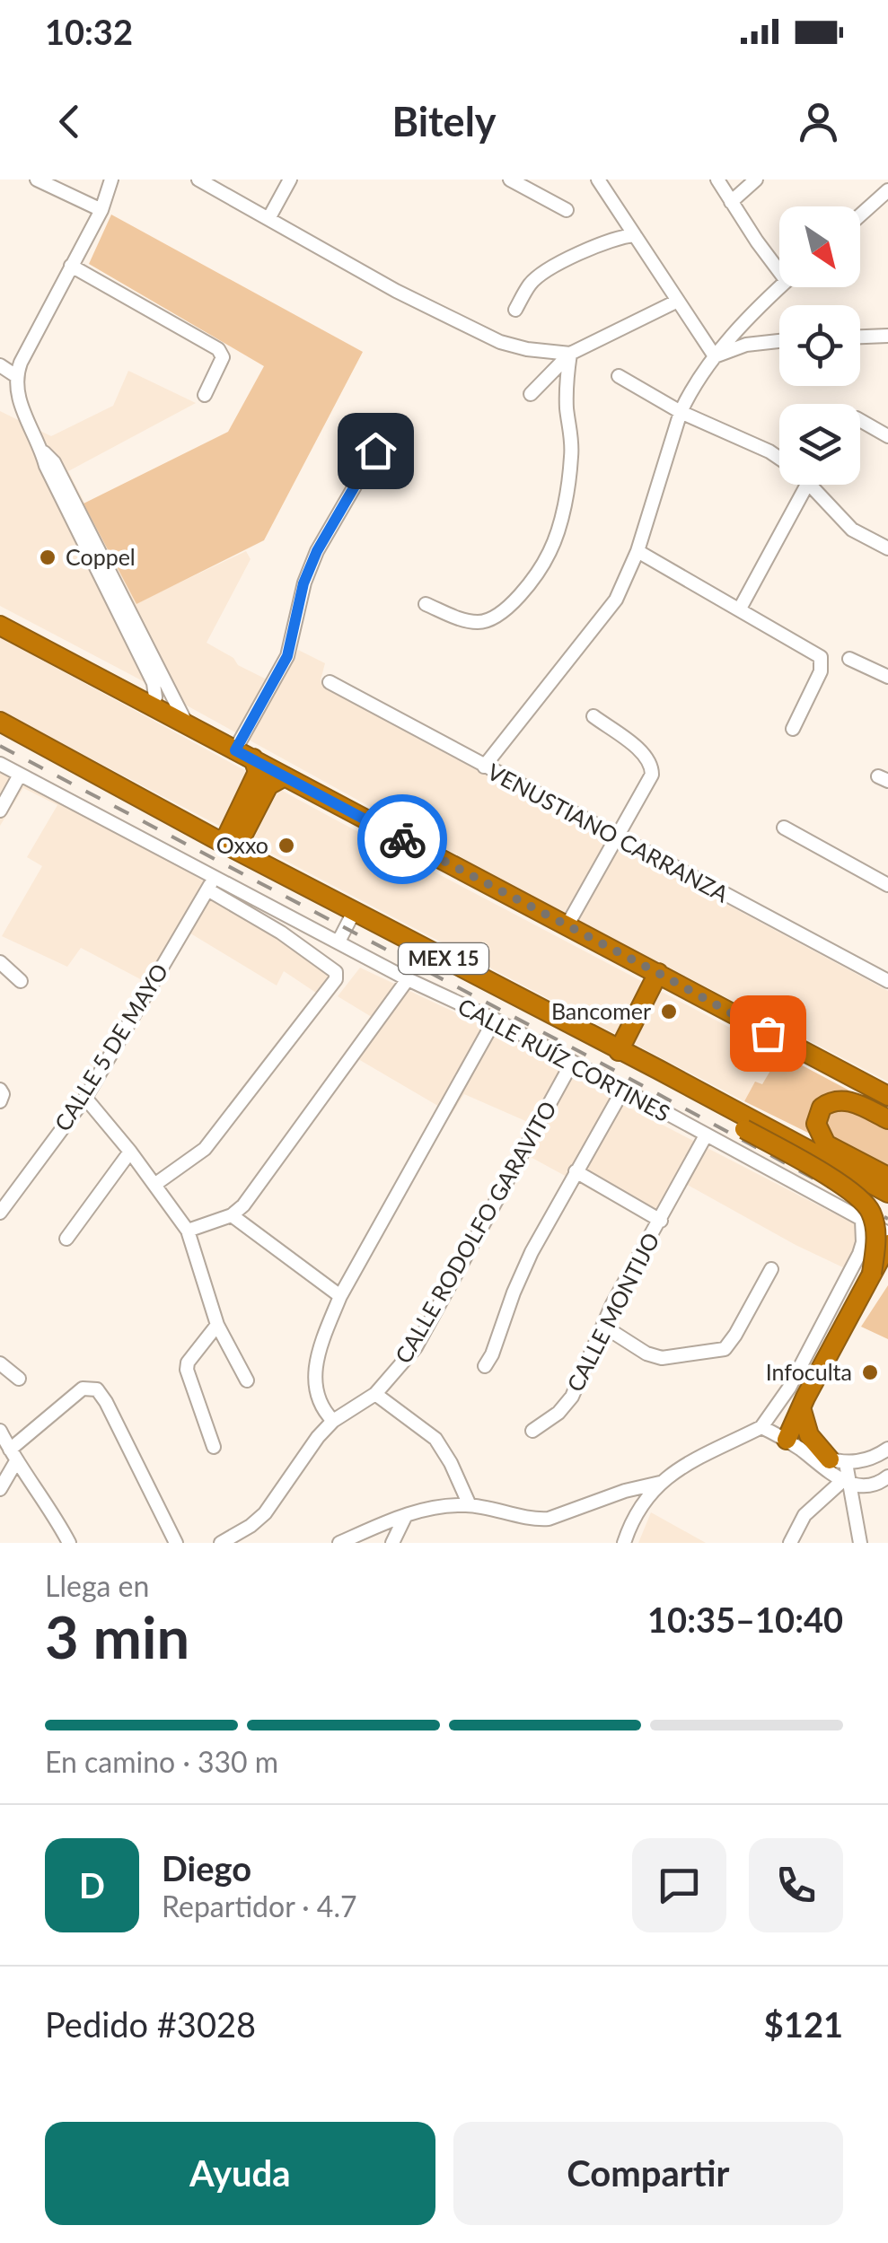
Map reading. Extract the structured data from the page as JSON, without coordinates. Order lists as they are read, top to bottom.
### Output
{
  "streets": {
    "highway": ["MEX 15"],
    "street": [
      "VENUSTIANO CARRANZA",
      "CALLE 5 DE MAYO",
      "CALLE RUÍZ CORTINES",
      "CALLE RODOLFO GARAVITO",
      "CALLE MONTIJO"
    ]
  },
  "crossings": [
    ["CALLE 5 DE MAYO", "CALLE RUÍZ CORTINES"],
    ["CALLE RUÍZ CORTINES", "CALLE RODOLFO GARAVITO"],
    ["CALLE RUÍZ CORTINES", "CALLE MONTIJO"]
  ],
  "places": [
    "Coppel",
    "Oxxo",
    "Bancomer",
    "Infoculta"
  ],
  "north": "bottom right",
  "page": {
    "status": "10:32",
    "header": "Bitely",
    "heading": ["3 min", "Llega en", "10:35–10:40"],
    "panel": [
      "Diego",
      "Repartidor · 4.7",
      "Pedido #3028",
      "$121"
    ],
    "bar": "En camino · 330 m",
    "round": "D",
    "buttons": ["Ayuda", "Compartir"]
  }
}
